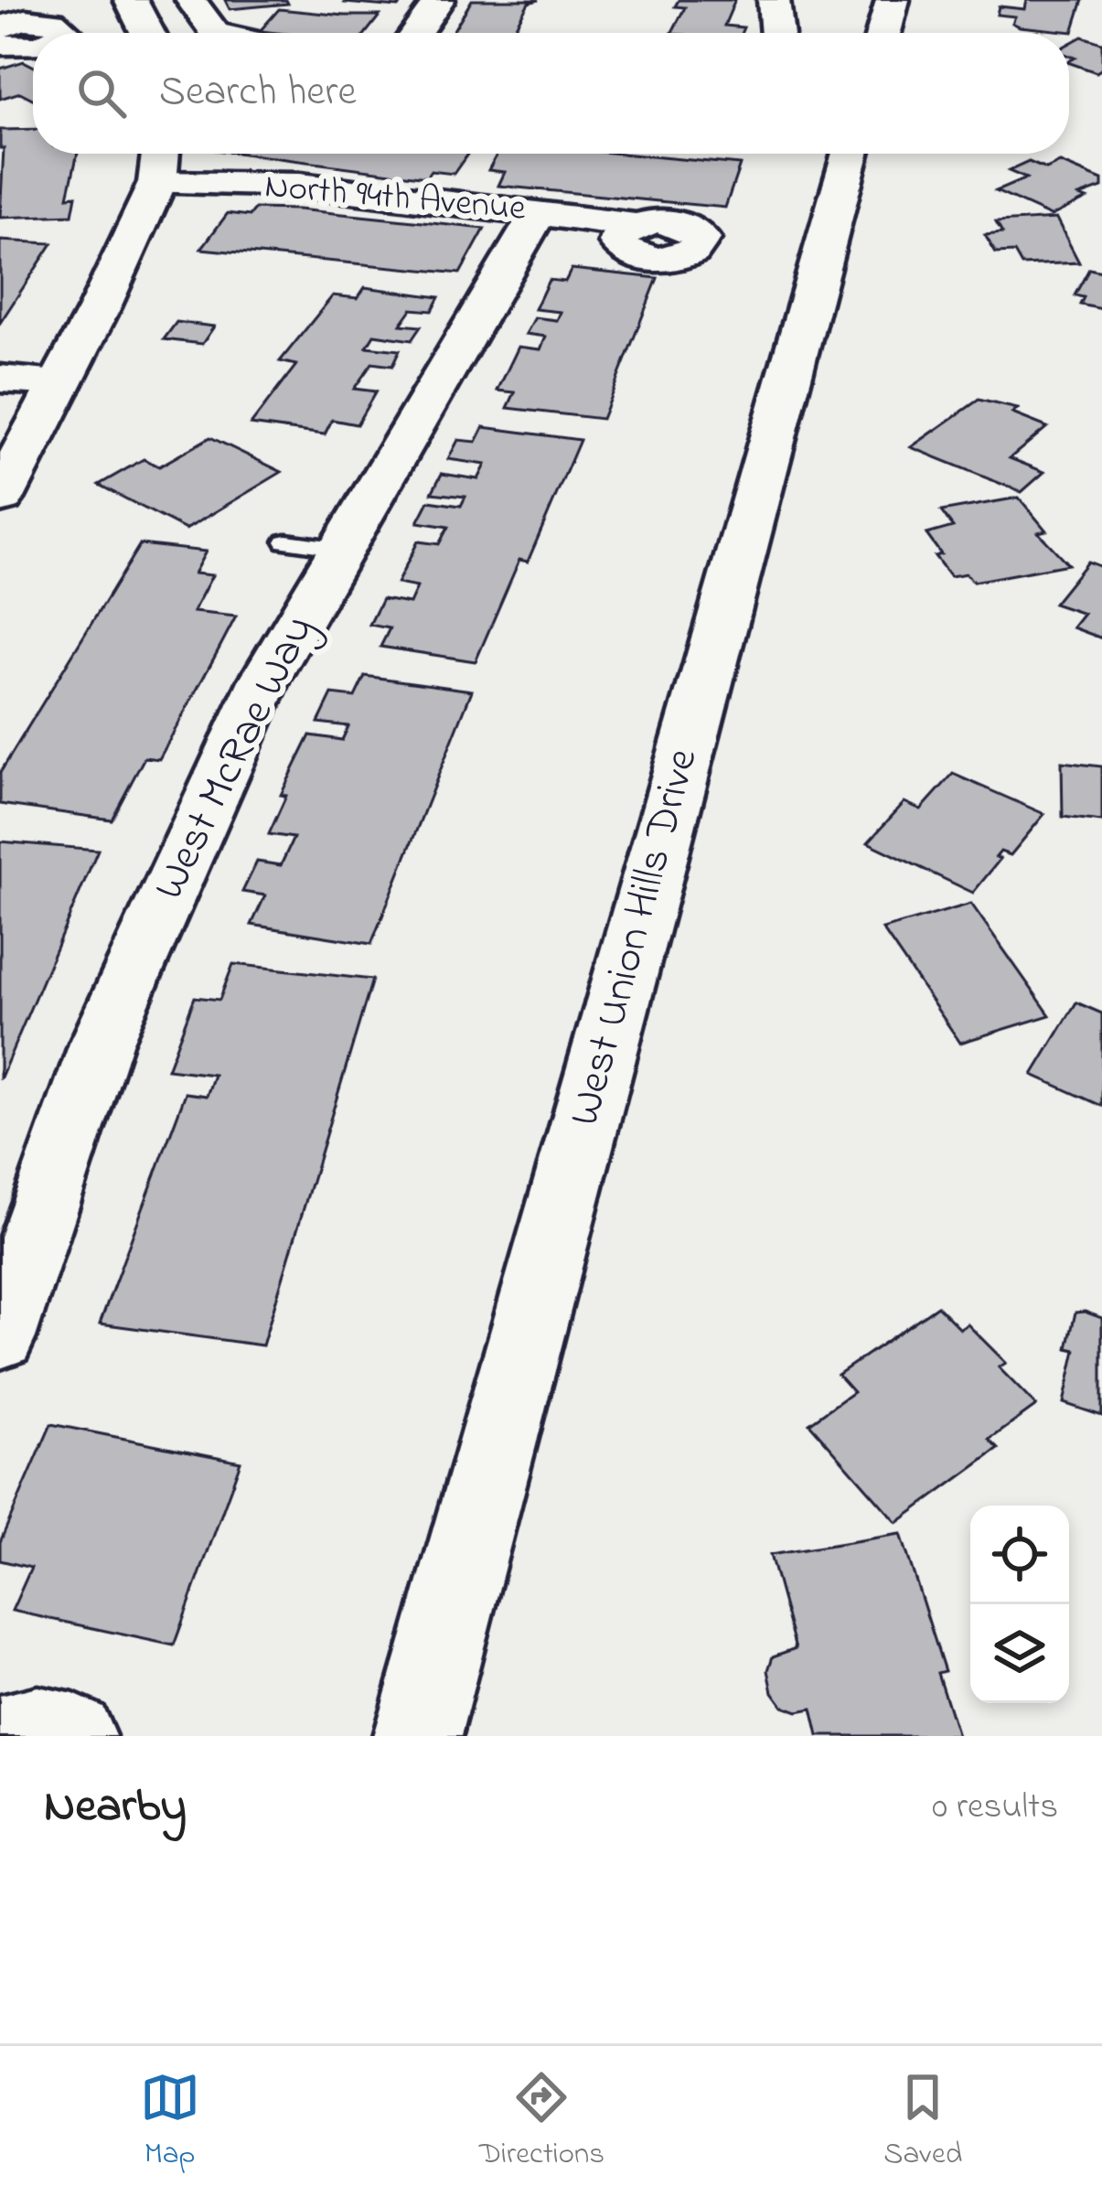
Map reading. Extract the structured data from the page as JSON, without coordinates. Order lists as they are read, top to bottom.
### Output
{
  "streets": {
    "main road": ["West Union Hills Drive"],
    "street": ["North 94th Avenue", "West McRae Way"]
  },
  "crossings": [
    ["North 94th Avenue", "West McRae Way"]
  ],
  "page": {
    "search": "Search here",
    "heading": ["Nearby", "0 results"],
    "nav": ["Map", "Directions", "Saved"]
  }
}
